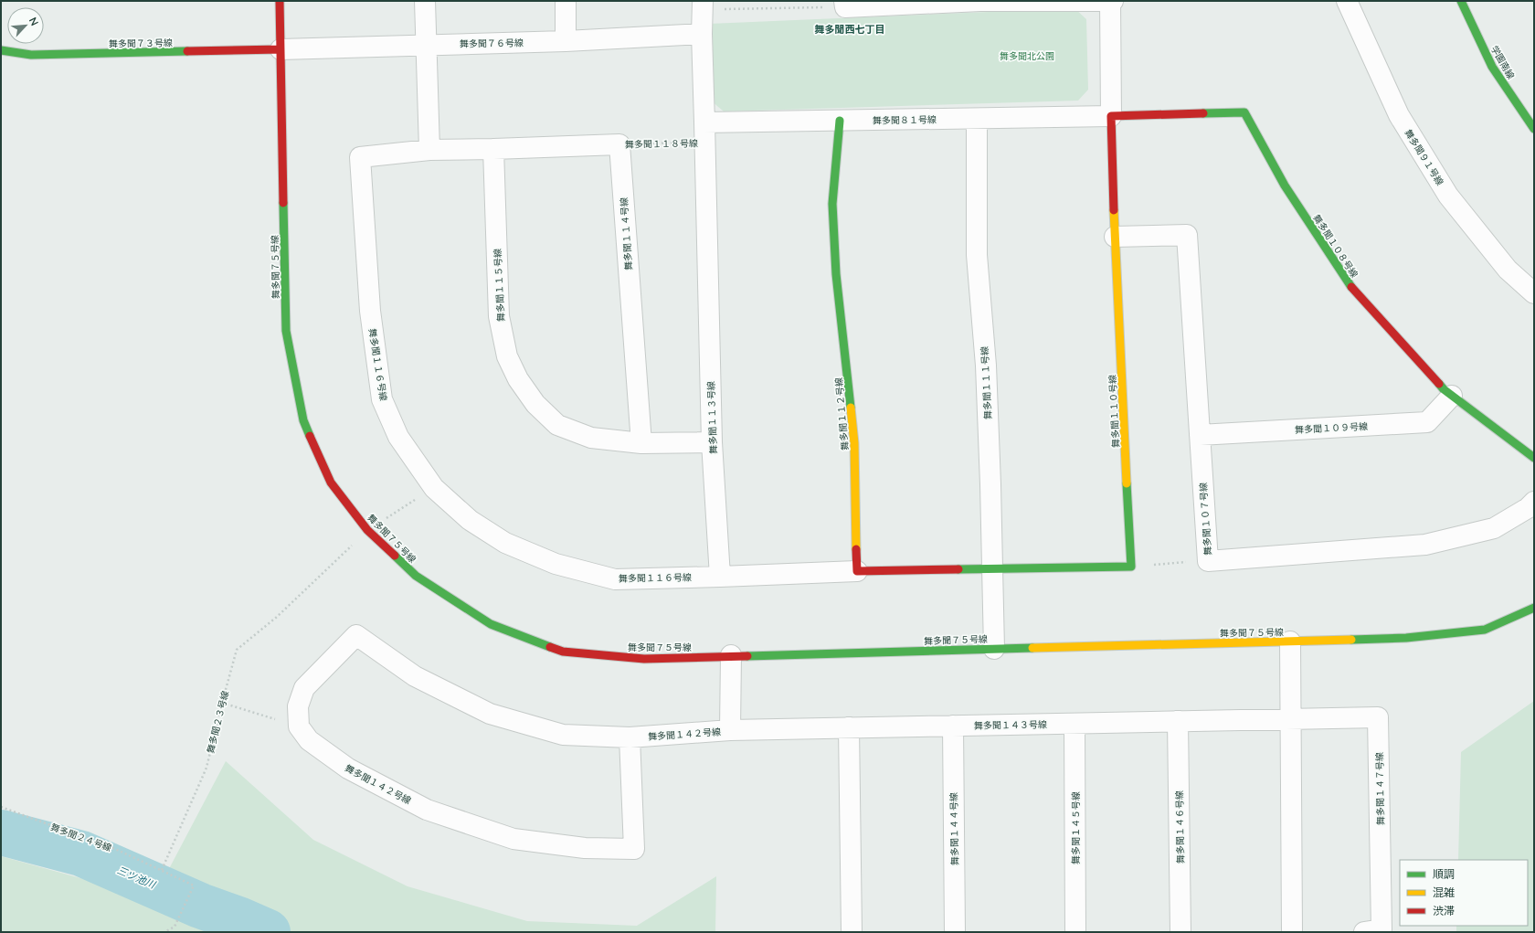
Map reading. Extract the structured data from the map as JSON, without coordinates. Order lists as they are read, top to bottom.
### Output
{
  "streets": {
    "street": [
      "舞多聞７３号線",
      "舞多聞７６号線",
      "学園南線",
      "舞多聞８１号線",
      "舞多聞９１号線",
      "舞多聞１１４号線",
      "舞多聞１０８号線",
      "舞多聞７５号線",
      "舞多聞１１５号線",
      "舞多聞１１６号線",
      "舞多聞１１１号線",
      "舞多聞１１０号線",
      "舞多聞１１２号線",
      "舞多聞１１３号線",
      "舞多聞１０９号線",
      "舞多聞１０７号線",
      "舞多聞１４３号線",
      "舞多聞１４２号線",
      "舞多聞１４７号線",
      "舞多聞１４６号線",
      "舞多聞１４５号線",
      "舞多聞１４４号線"
    ],
    "path": ["舞多聞１１８号線", "舞多聞２３号線", "舞多聞２４号線"]
  },
  "crossings": [
    ["舞多聞７３号線", "舞多聞７６号線"],
    ["舞多聞７３号線", "舞多聞７５号線"],
    ["舞多聞７６号線", "舞多聞７５号線"],
    ["舞多聞８１号線", "舞多聞１０８号線"],
    ["舞多聞８１号線", "舞多聞１１１号線"],
    ["舞多聞８１号線", "舞多聞１１０号線"],
    ["舞多聞８１号線", "舞多聞１１２号線"],
    ["舞多聞８１号線", "舞多聞１１３号線"],
    ["舞多聞１１８号線", "舞多聞１１４号線"],
    ["舞多聞１１８号線", "舞多聞１１３号線"],
    ["舞多聞１１４号線", "舞多聞１１５号線"],
    ["舞多聞１０８号線", "舞多聞１１０号線"],
    ["舞多聞１０８号線", "舞多聞１０９号線"],
    ["舞多聞７５号線", "舞多聞１１１号線"],
    ["舞多聞７５号線", "舞多聞２３号線"],
    ["舞多聞７５号線", "舞多聞１４２号線"],
    ["舞多聞１１６号線", "舞多聞１１３号線"],
    ["舞多聞１１６号線", "舞多聞２３号線"],
    ["舞多聞１１０号線", "舞多聞１０７号線"],
    ["舞多聞１０９号線", "舞多聞１０７号線"],
    ["舞多聞２３号線", "舞多聞２４号線"],
    ["舞多聞１４３号線", "舞多聞１４２号線"],
    ["舞多聞１４３号線", "舞多聞１４７号線"],
    ["舞多聞１４３号線", "舞多聞１４６号線"],
    ["舞多聞１４３号線", "舞多聞１４５号線"],
    ["舞多聞１４３号線", "舞多聞１４４号線"]
  ],
  "districts": ["舞多聞西七丁目"],
  "water": ["三ツ池川"],
  "parks": ["舞多聞北公園"],
  "legend": ["順調", "混雑", "渋滞"],
  "north": "top right"
}
